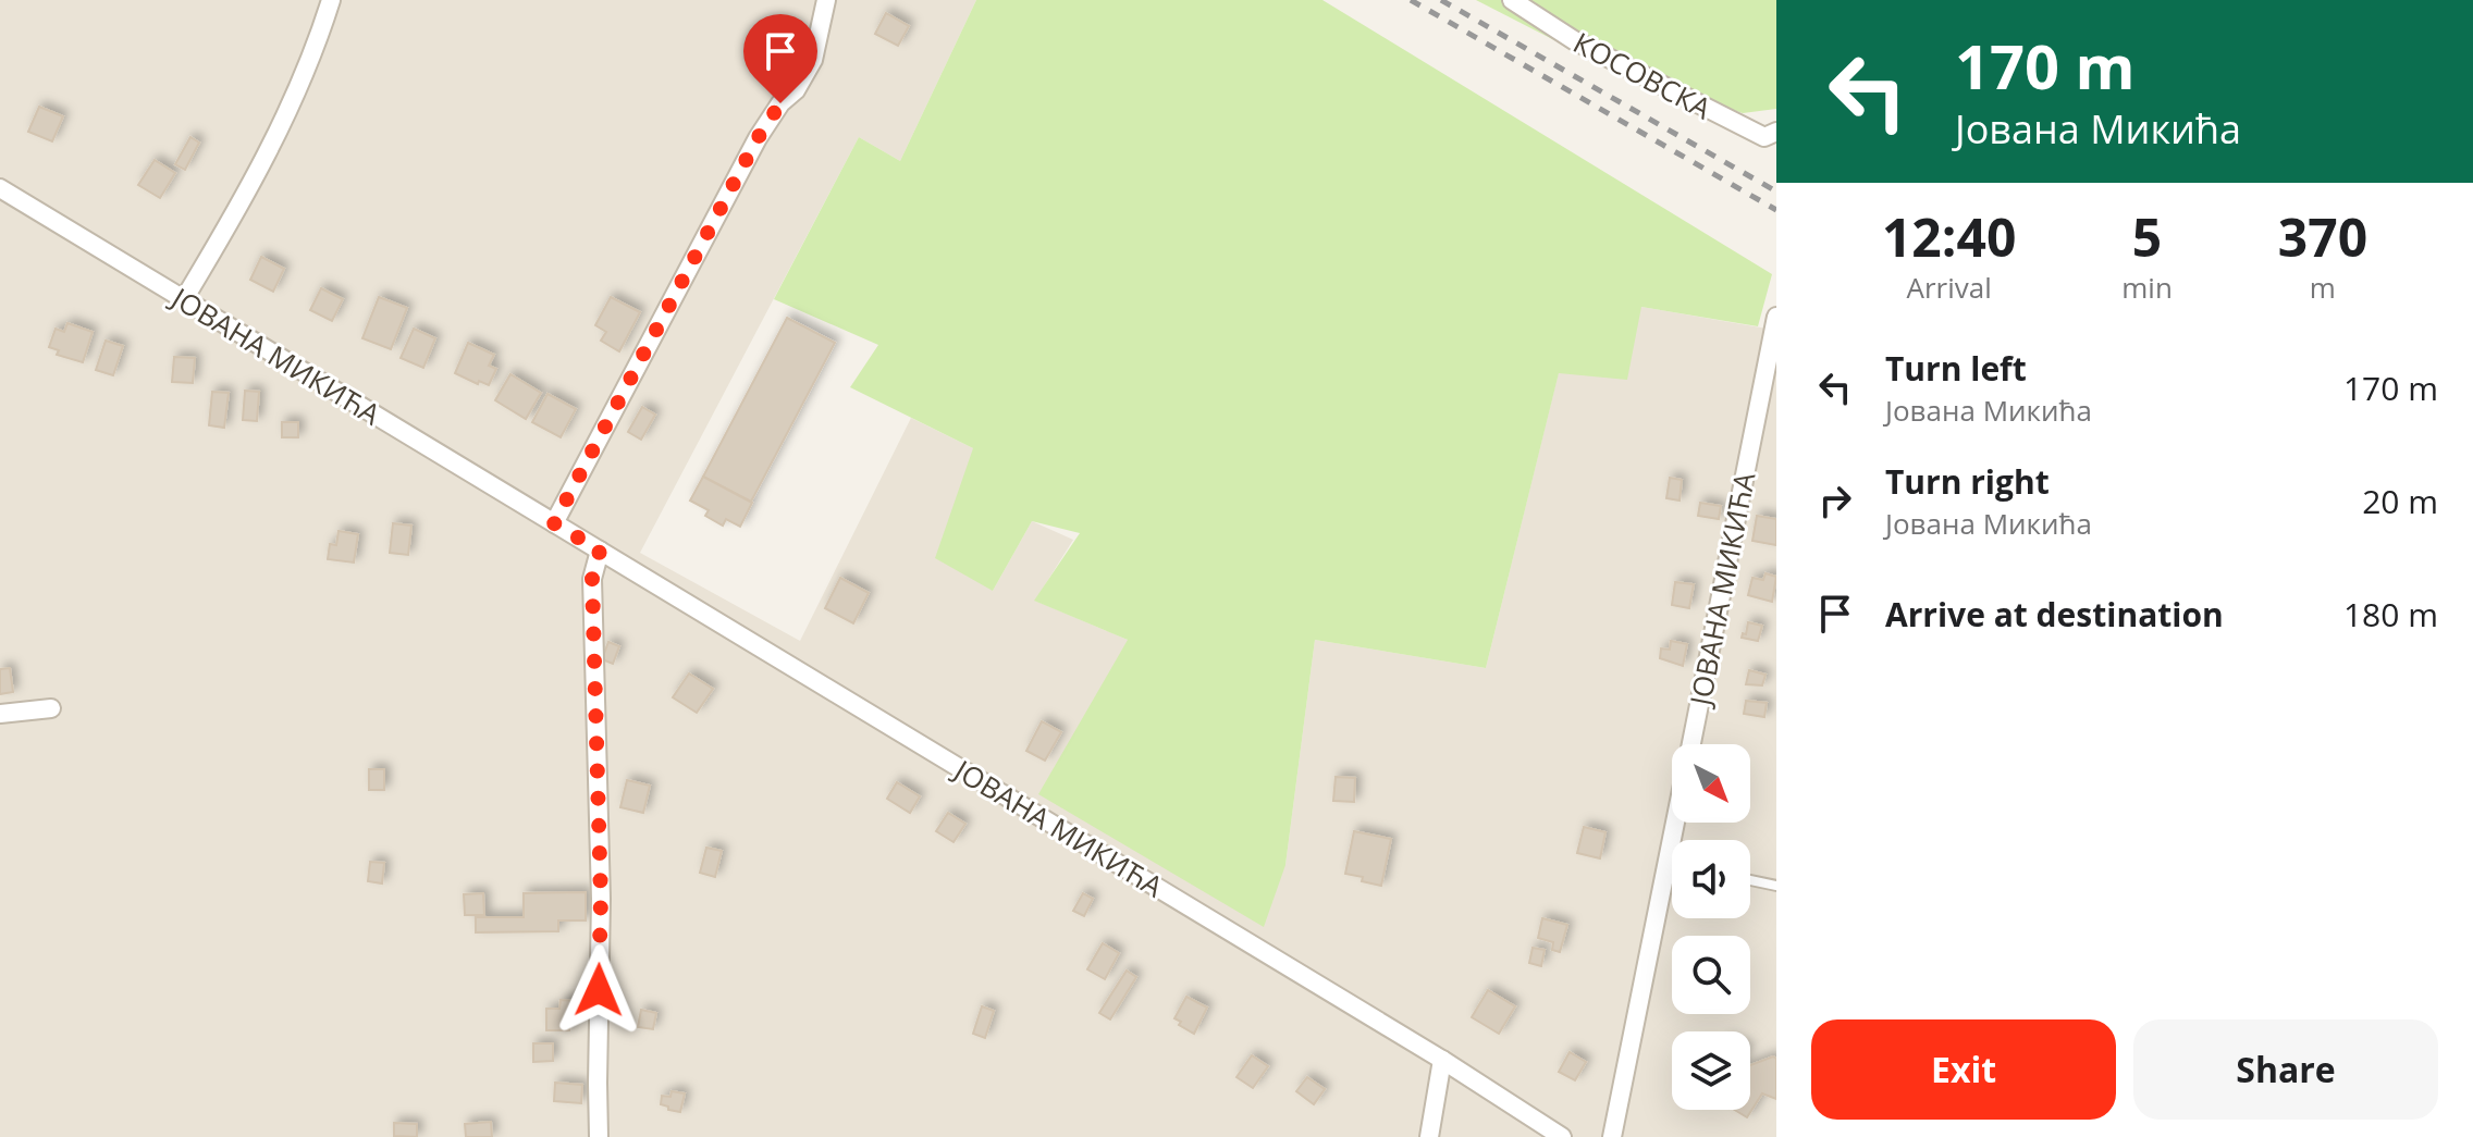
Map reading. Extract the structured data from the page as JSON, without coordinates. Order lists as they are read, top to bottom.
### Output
{
  "streets": {
    "street": ["КОСОВСКА", "ЈОВАНА МИКИЋА"]
  },
  "north": "bottom right",
  "page": {
    "turn": ["170 m", "Јована Микића"],
    "eta": [
      "12:40",
      "Arrival",
      "5",
      "min",
      "370",
      "m"
    ],
    "list": [
      {
        "name": "Turn left",
        "note": "Јована Микића",
        "value": "170 m"
      },
      {
        "name": "Turn right",
        "note": "Јована Микића",
        "value": "20 m"
      },
      {
        "name": "Arrive at destination",
        "value": "180 m"
      }
    ],
    "buttons": ["Exit", "Share"]
  }
}
